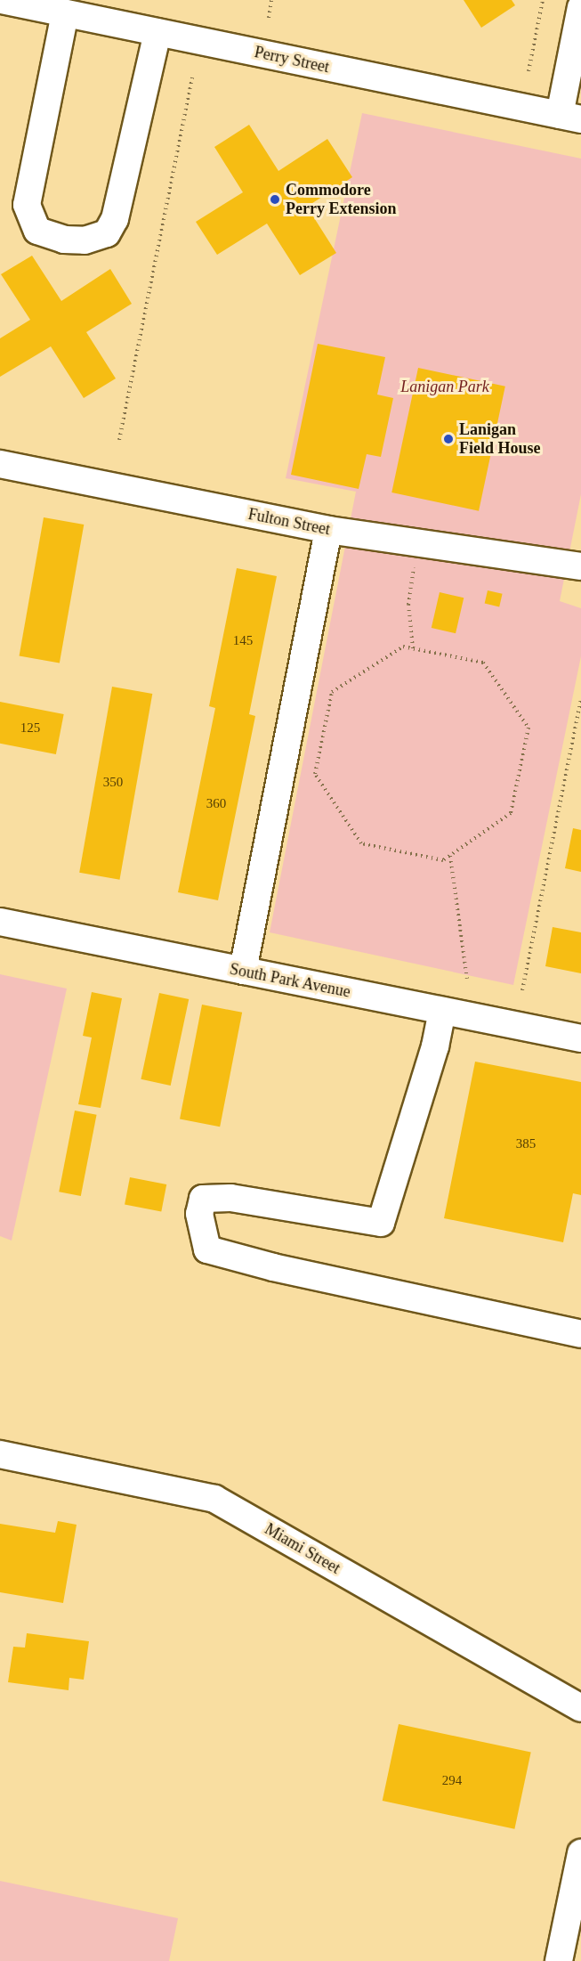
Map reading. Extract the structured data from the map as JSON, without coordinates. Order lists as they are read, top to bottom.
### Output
{
  "streets": {
    "street": [
      "Perry Street",
      "Fulton Street",
      "South Park Avenue",
      "Miami Street"
    ]
  },
  "parks": ["Lanigan Park"],
  "places": ["Commodore Perry Extension", "Lanigan Field House"],
  "house_numbers": [
    "145",
    "125",
    "350",
    "360",
    "385",
    "294"
  ]
}
